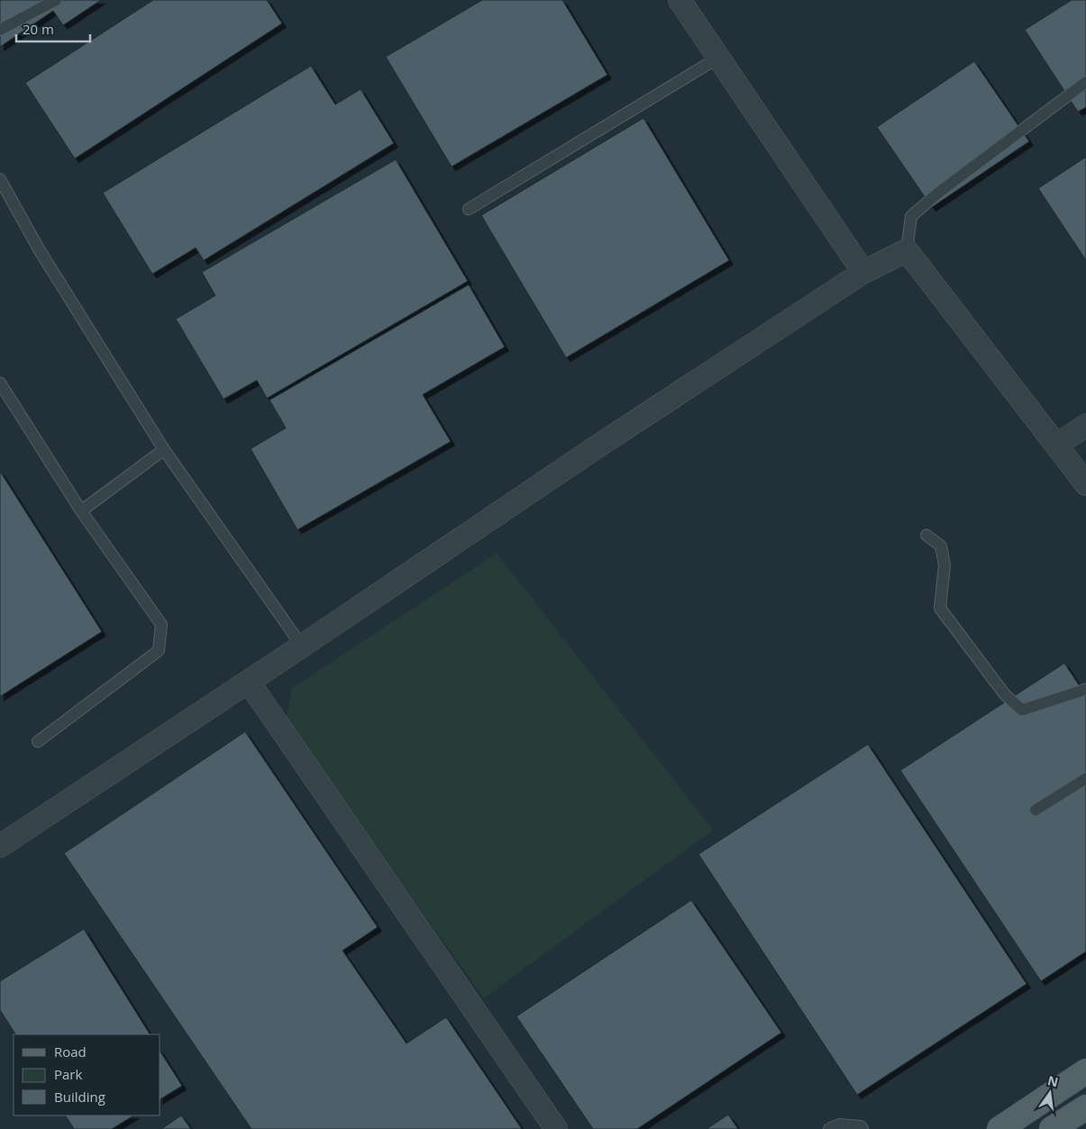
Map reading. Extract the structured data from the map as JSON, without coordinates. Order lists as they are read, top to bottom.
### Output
{
  "legend": ["Road", "Park", "Building"],
  "scale_bar": "20 m",
  "north": "top"
}
